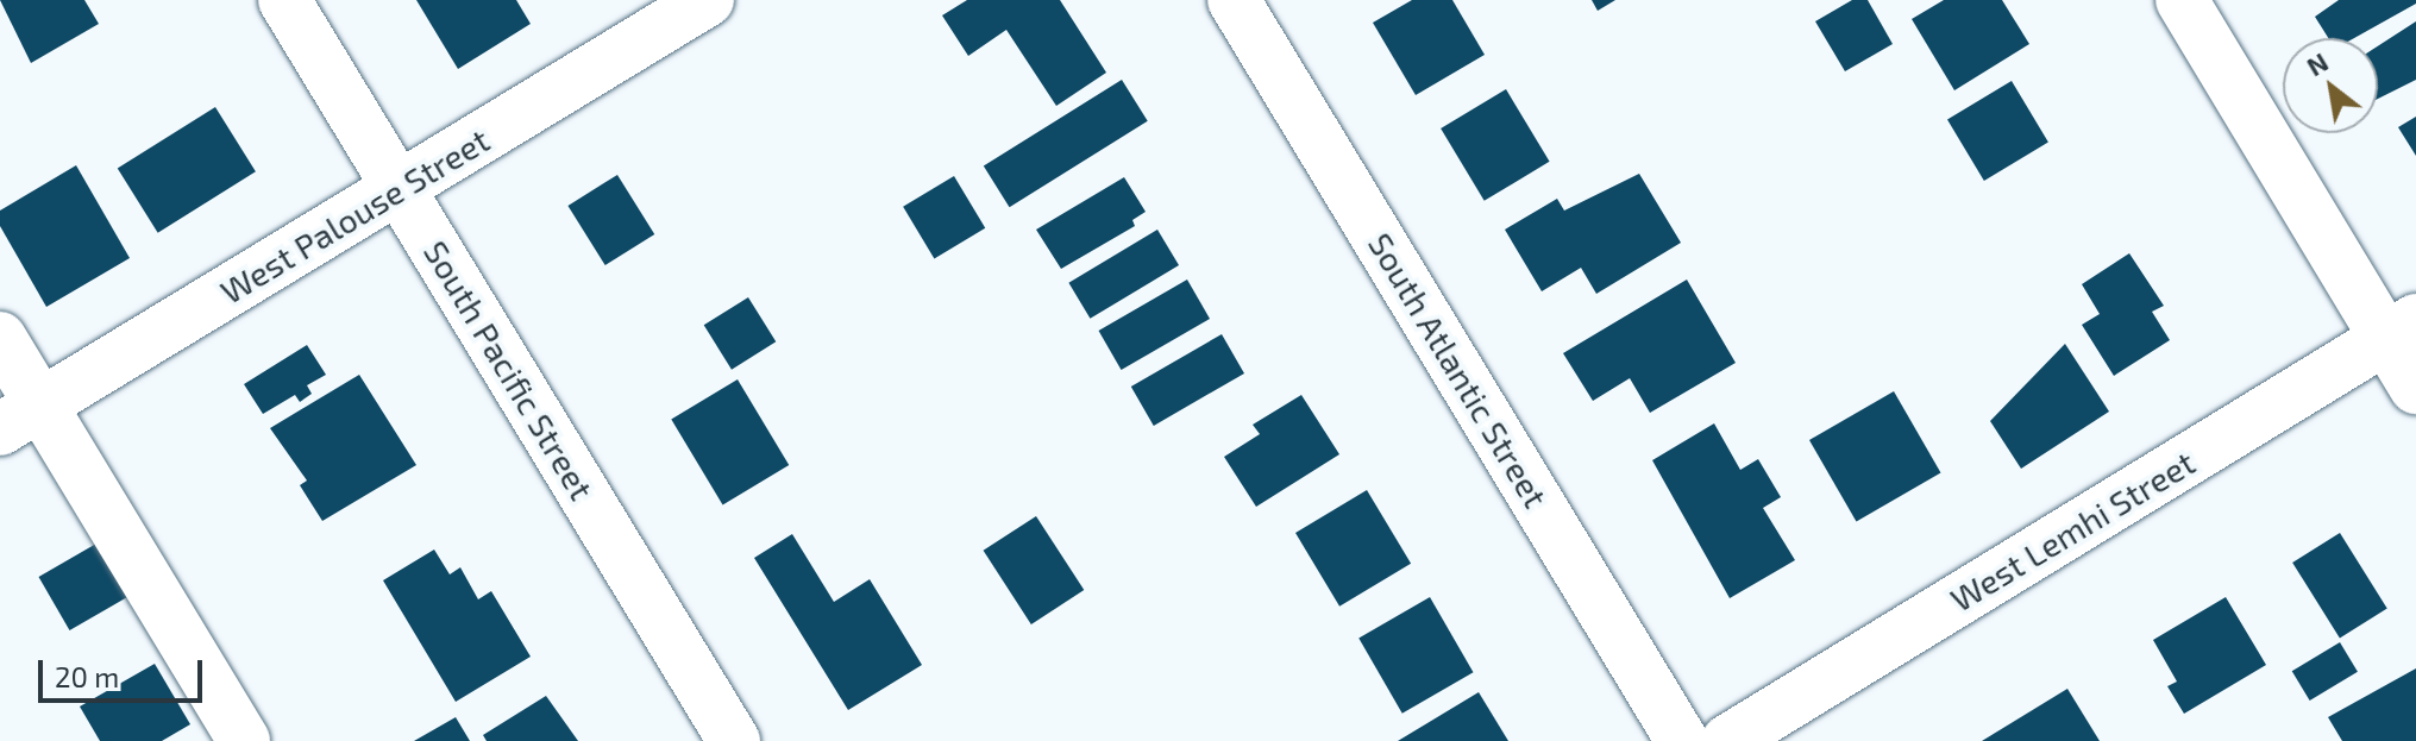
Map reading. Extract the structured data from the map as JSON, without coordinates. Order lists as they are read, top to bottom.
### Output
{
  "streets": {
    "street": [
      "West Palouse Street",
      "South Pacific Street",
      "South Atlantic Street",
      "West Lemhi Street"
    ]
  },
  "crossings": [
    ["West Palouse Street", "South Pacific Street"]
  ],
  "scale_bar": "20 m",
  "north": "top left"
}
